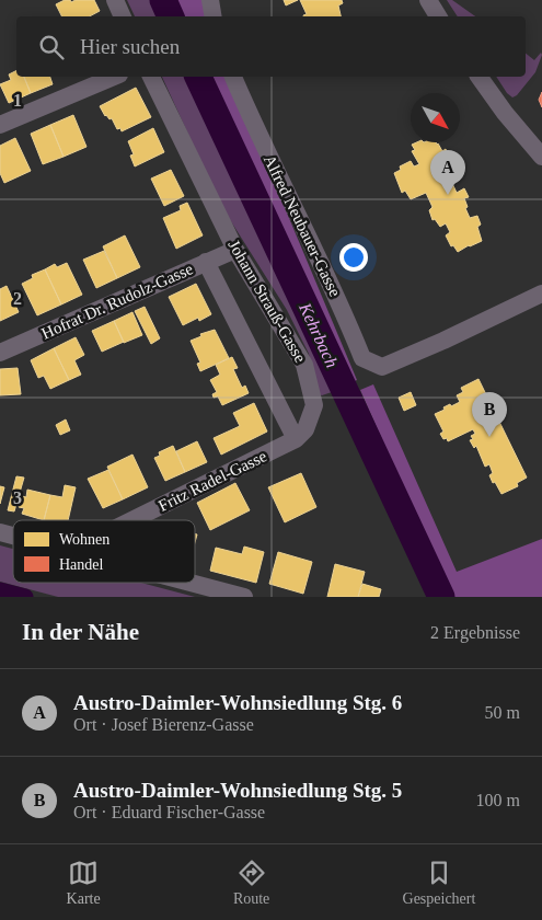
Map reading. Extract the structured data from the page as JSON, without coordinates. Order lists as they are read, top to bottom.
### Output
{
  "streets": {
    "street": [
      "Alfred Neubauer-Gasse",
      "Hofrat Dr. Rudolz-Gasse",
      "Johann Strauß-Gasse",
      "Fritz Radel-Gasse"
    ]
  },
  "crossings": [
    ["Hofrat Dr. Rudolz-Gasse", "Johann Strauß-Gasse"],
    ["Johann Strauß-Gasse", "Fritz Radel-Gasse"]
  ],
  "water": ["Kehrbach"],
  "legend": ["Wohnen", "Handel"],
  "north": "bottom right",
  "page": {
    "search": "Hier suchen",
    "pins": ["A", "B"],
    "heading": ["In der Nähe", "2 Ergebnisse"],
    "list": [
      {
        "mark": "A",
        "name": "Austro-Daimler-Wohnsiedlung Stg. 6",
        "note": "Ort · Josef Bierenz-Gasse",
        "value": "50 m"
      },
      {
        "mark": "B",
        "name": "Austro-Daimler-Wohnsiedlung Stg. 5",
        "note": "Ort · Eduard Fischer-Gasse",
        "value": "100 m"
      }
    ],
    "nav": ["Karte", "Route", "Gespeichert"]
  },
  "grid": {
    "rows": ["1", "2", "3"]
  }
}
